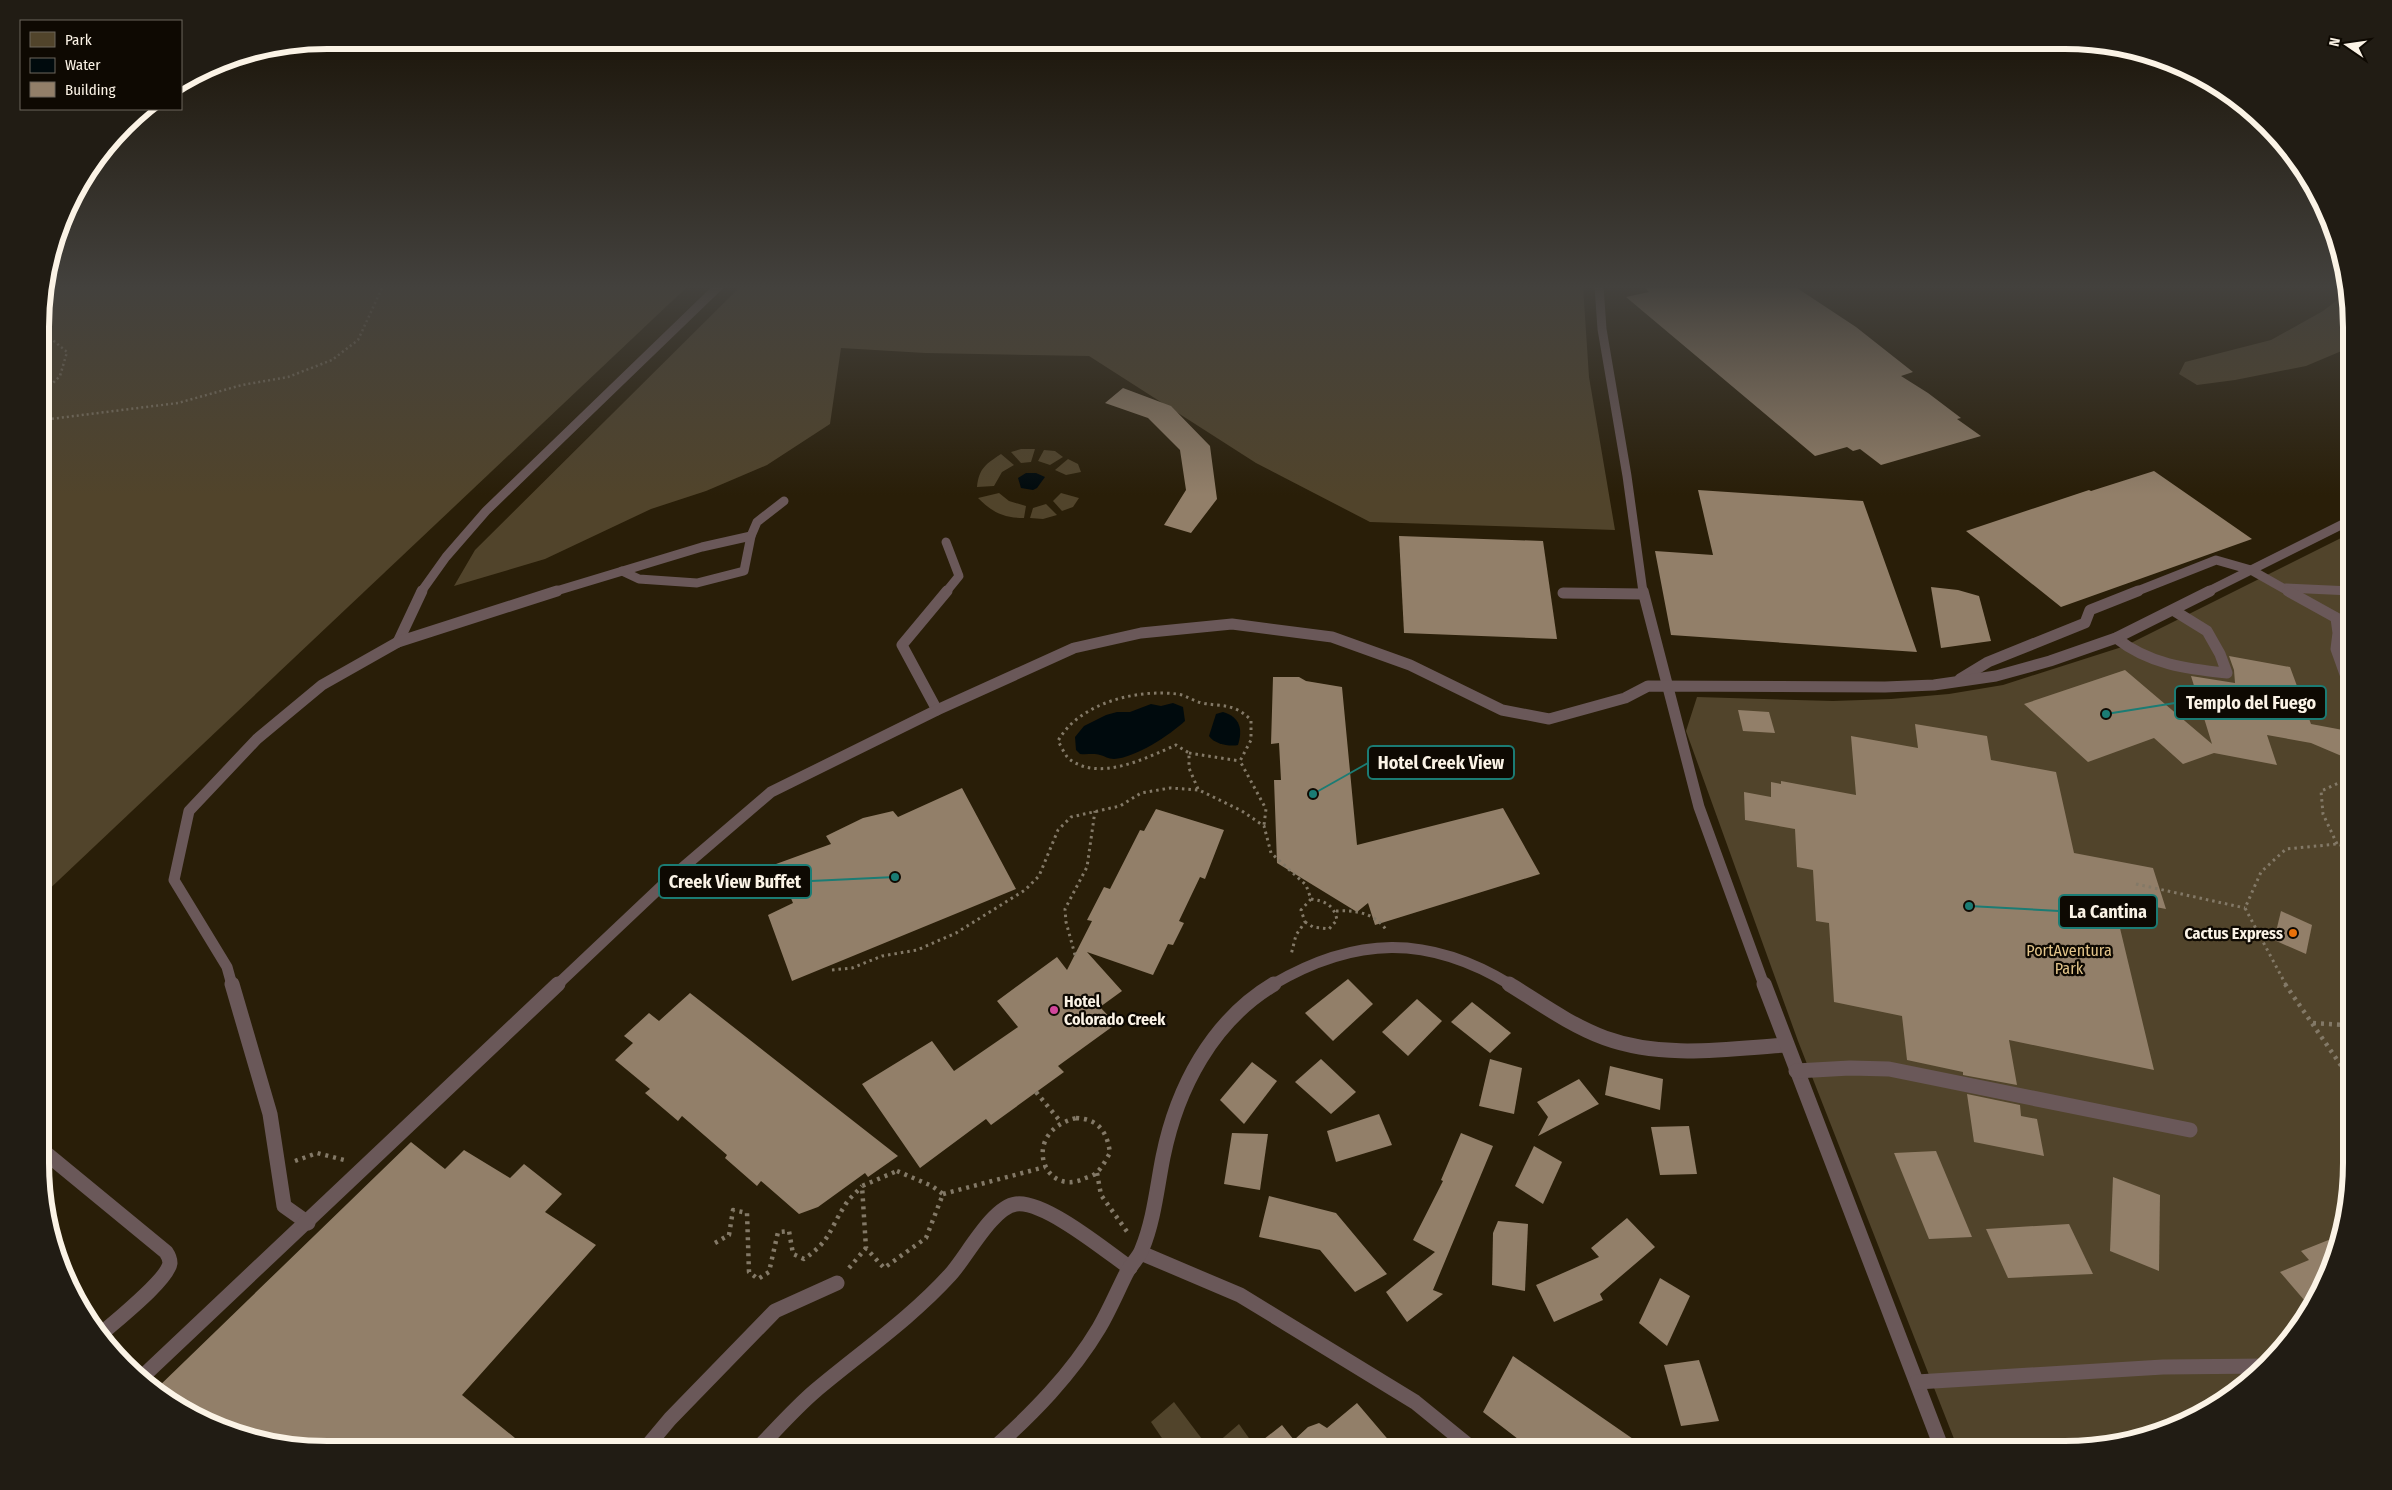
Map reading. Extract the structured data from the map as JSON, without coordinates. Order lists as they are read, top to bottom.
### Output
{
  "parks": ["PortAventura Park"],
  "places": [
    "Templo del Fuego",
    "Hotel Creek View",
    "Creek View Buffet",
    "La Cantina",
    "Cactus Express",
    "Hotel Colorado Creek"
  ],
  "legend": ["Park", "Water", "Building"],
  "north": "left"
}
